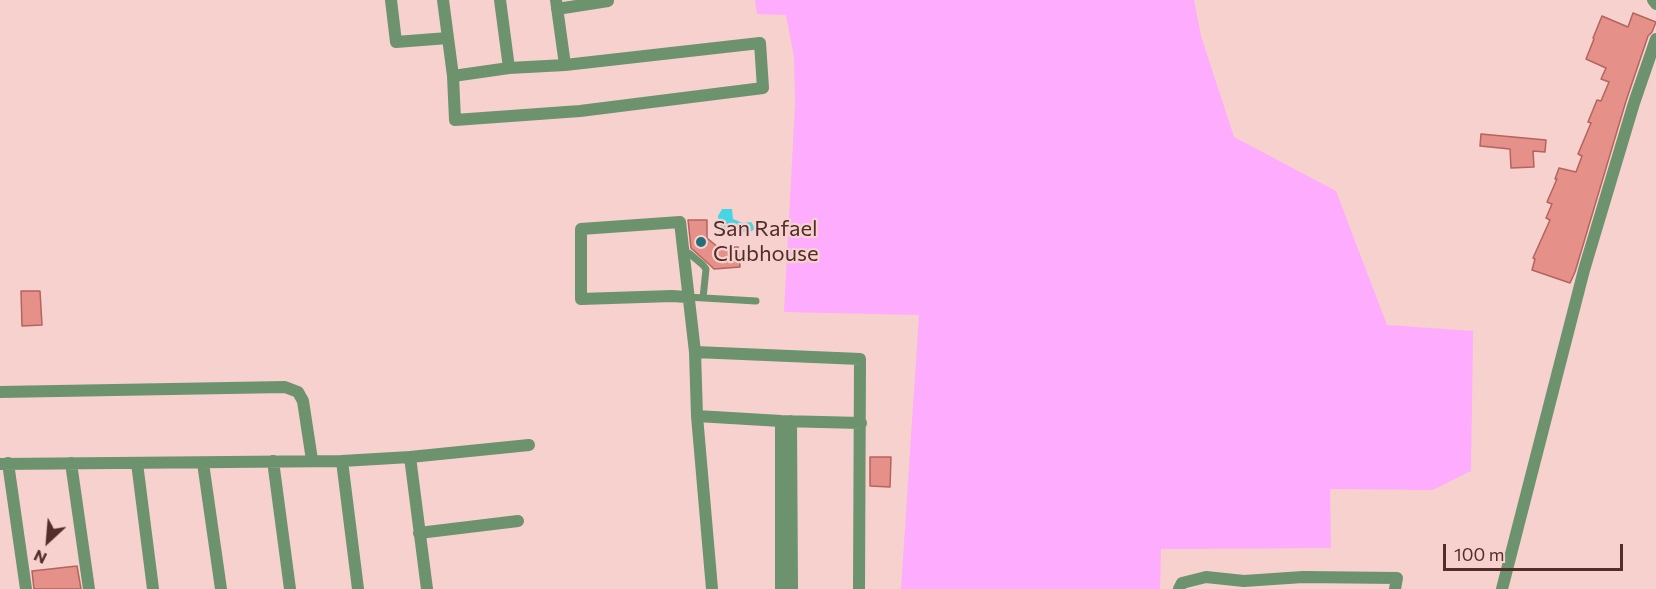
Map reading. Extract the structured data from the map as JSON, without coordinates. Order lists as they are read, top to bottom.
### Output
{
  "places": ["San Rafael Clubhouse"],
  "scale_bar": "100 m",
  "north": "bottom left"
}
